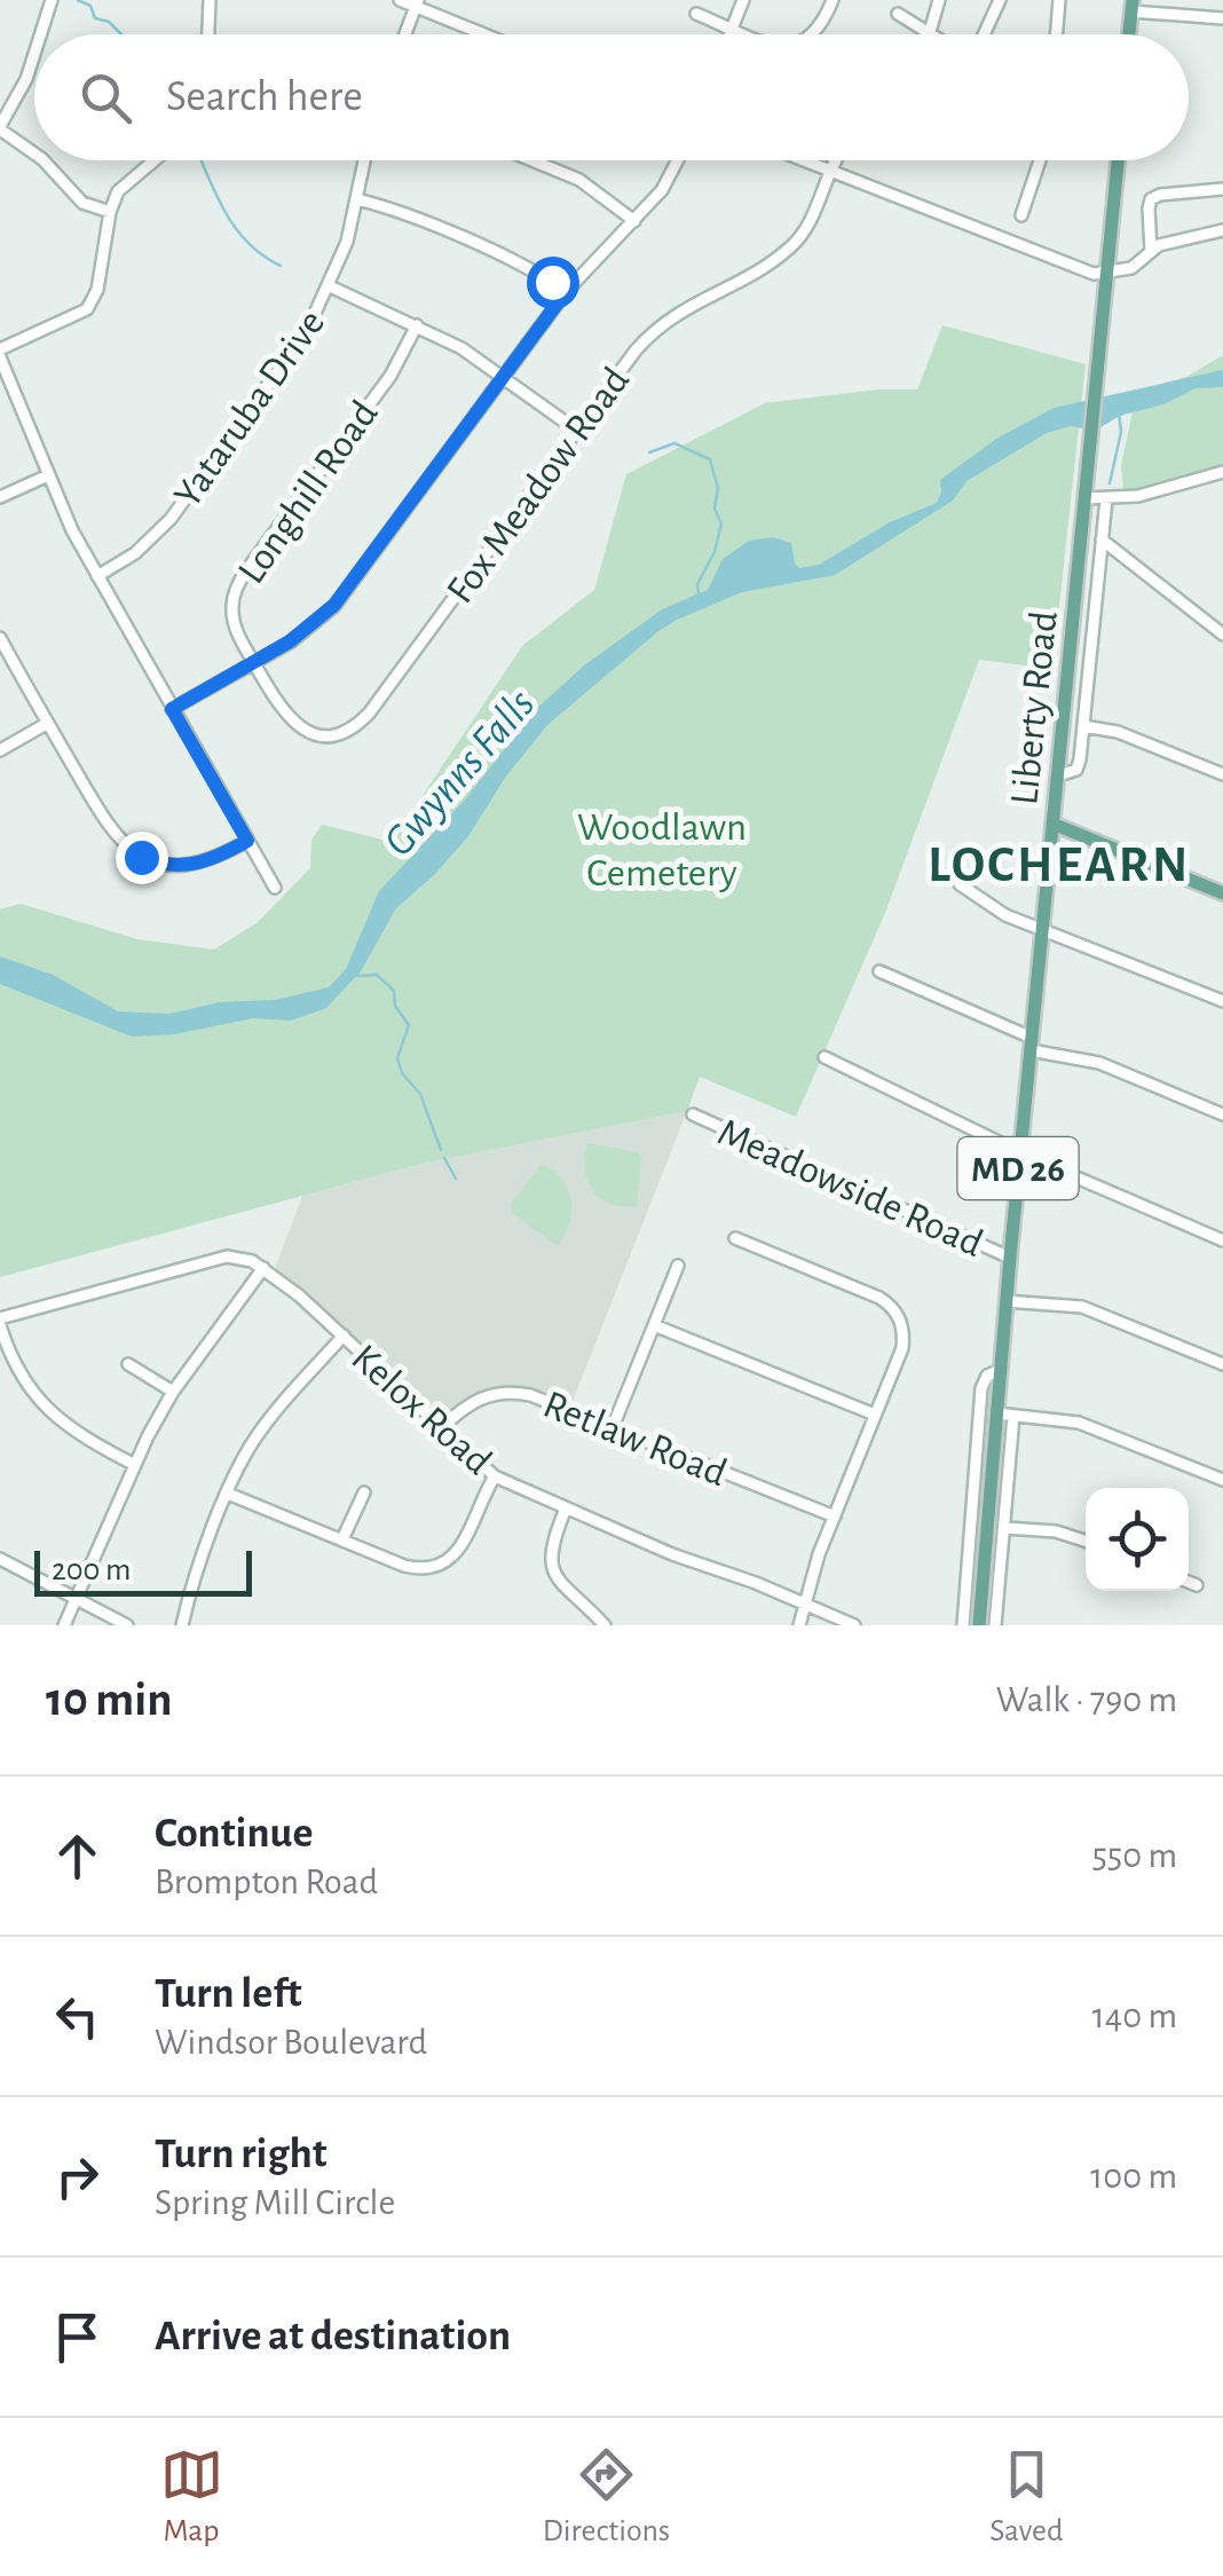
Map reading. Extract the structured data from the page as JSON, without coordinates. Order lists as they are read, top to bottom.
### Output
{
  "streets": {
    "main road": ["Liberty Road", "MD 26"],
    "street": [
      "Yataruba Drive",
      "Fox Meadow Road",
      "Longhill Road",
      "Meadowside Road",
      "Kelox Road",
      "Retlaw Road"
    ]
  },
  "crossings": [
    ["Fox Meadow Road", "Longhill Road"],
    ["Liberty Road", "Meadowside Road"],
    ["Kelox Road", "Retlaw Road"]
  ],
  "districts": ["LOCHEARN"],
  "water": ["Gwynns Falls"],
  "parks": ["Woodlawn Cemetery"],
  "scale_bar": "200 m",
  "page": {
    "search": "Search here",
    "scale": "200 m",
    "heading": ["10 min", "Walk · 790 m"],
    "list": [
      ["Continue", "Brompton Road", "550 m"],
      ["Turn left", "Windsor Boulevard", "140 m"],
      ["Turn right", "Spring Mill Circle", "100 m"],
      "Arrive at destination"
    ],
    "nav": ["Map", "Directions", "Saved"]
  }
}
